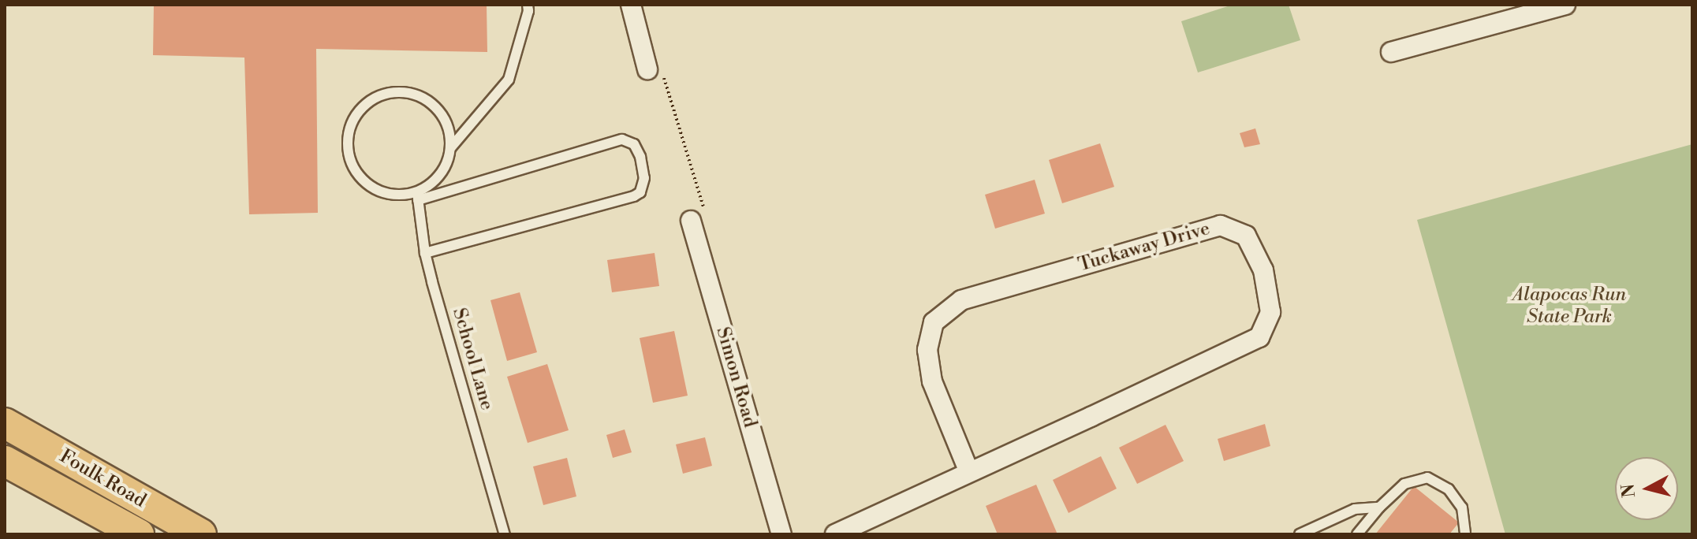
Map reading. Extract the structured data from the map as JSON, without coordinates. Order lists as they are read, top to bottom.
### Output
{
  "streets": {
    "main road": ["Foulk Road"],
    "street": ["Tuckaway Drive", "Simon Road"],
    "lane": ["School Lane"]
  },
  "parks": ["Alapocas Run State Park"],
  "north": "left"
}
